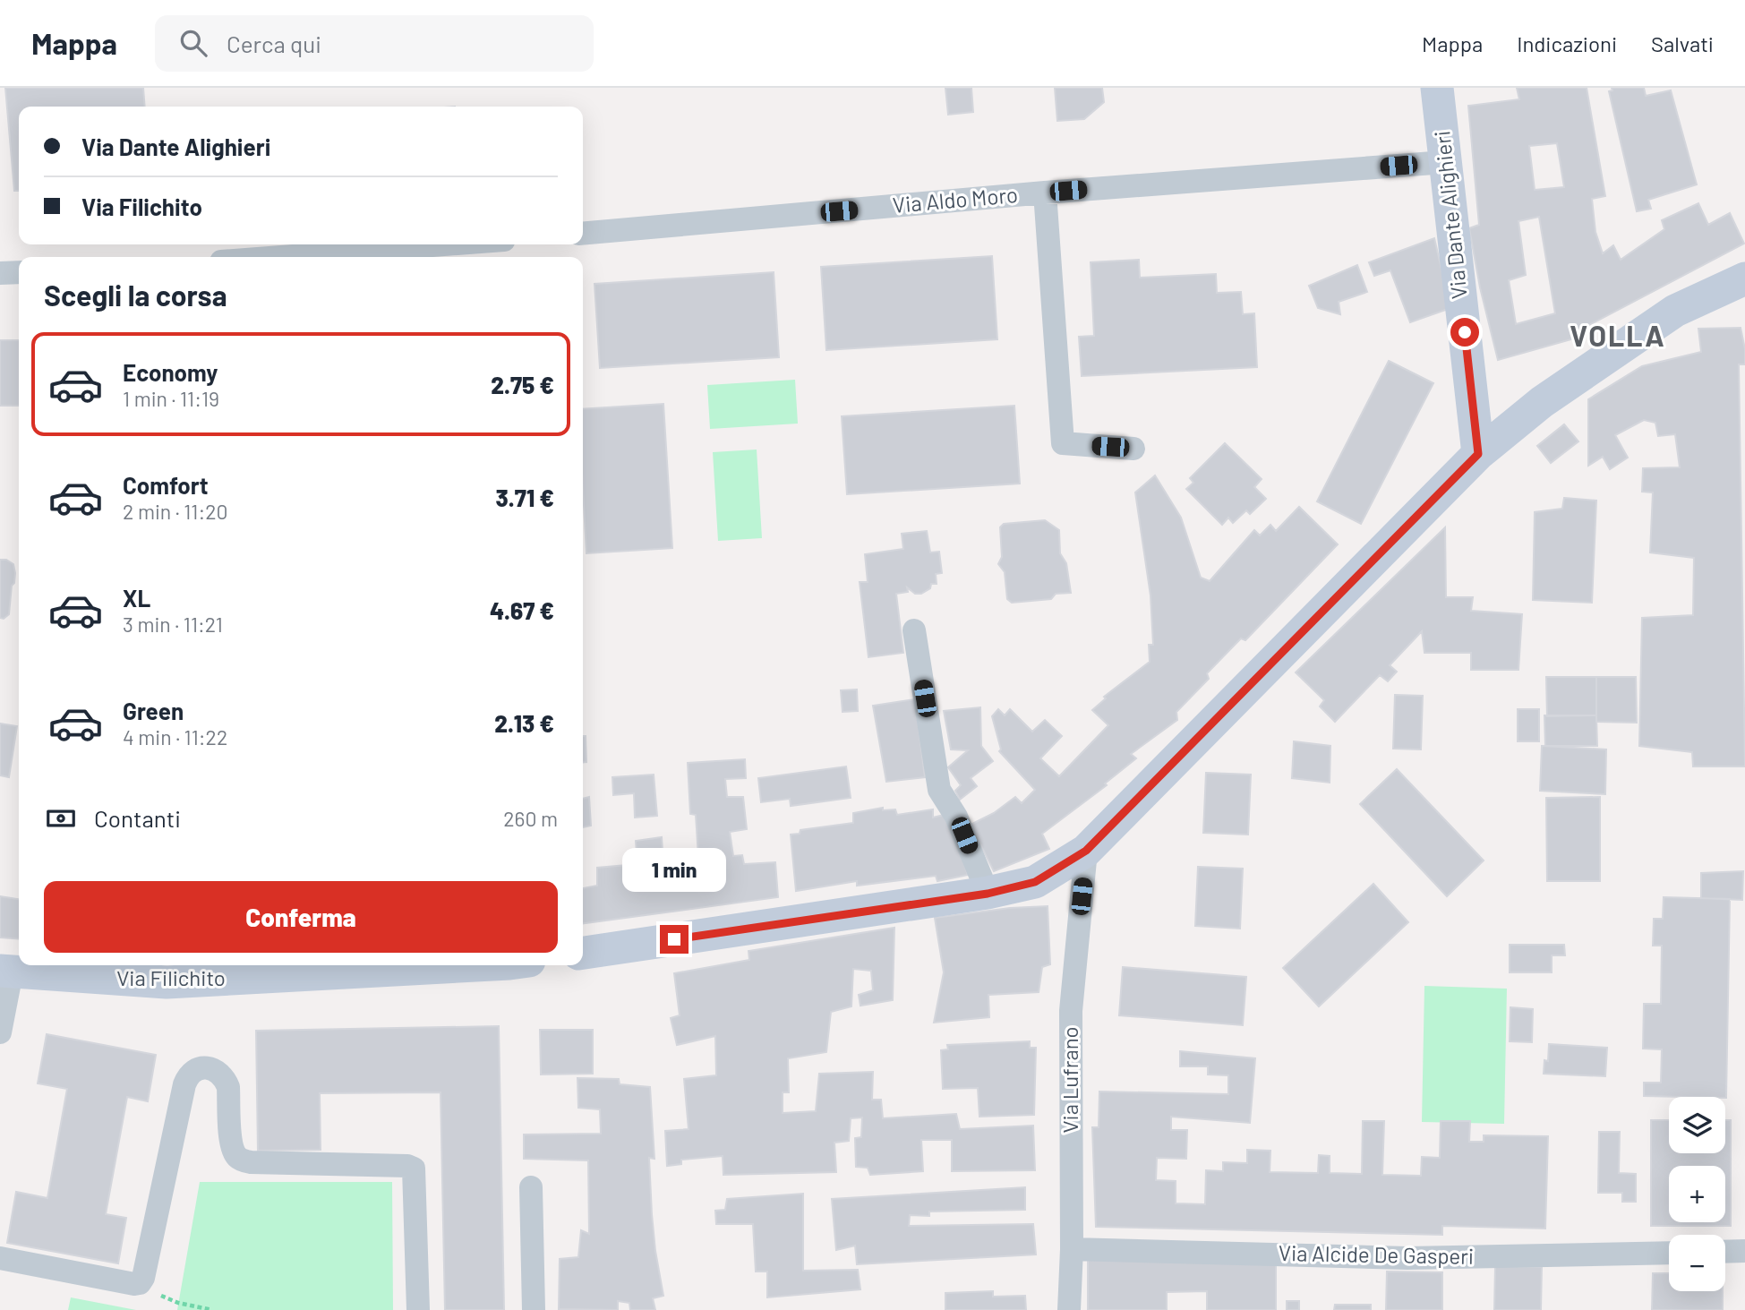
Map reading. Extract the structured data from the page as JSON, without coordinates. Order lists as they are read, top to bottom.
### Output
{
  "streets": {
    "street": [
      "Via Aldo Moro",
      "Via Dante Alighieri",
      "Via Filichito",
      "Via Lufrano",
      "Via Alcide De Gasperi"
    ]
  },
  "crossings": [
    ["Via Aldo Moro", "Via Dante Alighieri"],
    ["Via Lufrano", "Via Alcide De Gasperi"]
  ],
  "districts": ["VOLLA"],
  "page": {
    "header": "Mappa",
    "search": "Cerca qui",
    "nav": ["Mappa", "Indicazioni", "Salvati"],
    "banner": ["Via Dante Alighieri", "Via Filichito"],
    "heading": "Scegli la corsa",
    "list": [
      {
        "name": "Economy",
        "note": "1 min · 11:19",
        "value": "2.75 €"
      },
      {
        "name": "Comfort",
        "note": "2 min · 11:20",
        "value": "3.71 €"
      },
      {
        "name": "XL",
        "note": "3 min · 11:21",
        "value": "4.67 €"
      },
      {
        "name": "Green",
        "note": "4 min · 11:22",
        "value": "2.13 €"
      }
    ],
    "pay": ["Contanti", "260 m"],
    "bubble": "1 min",
    "buttons": "Conferma",
    "map_buttons": ["+", "−"]
  }
}
